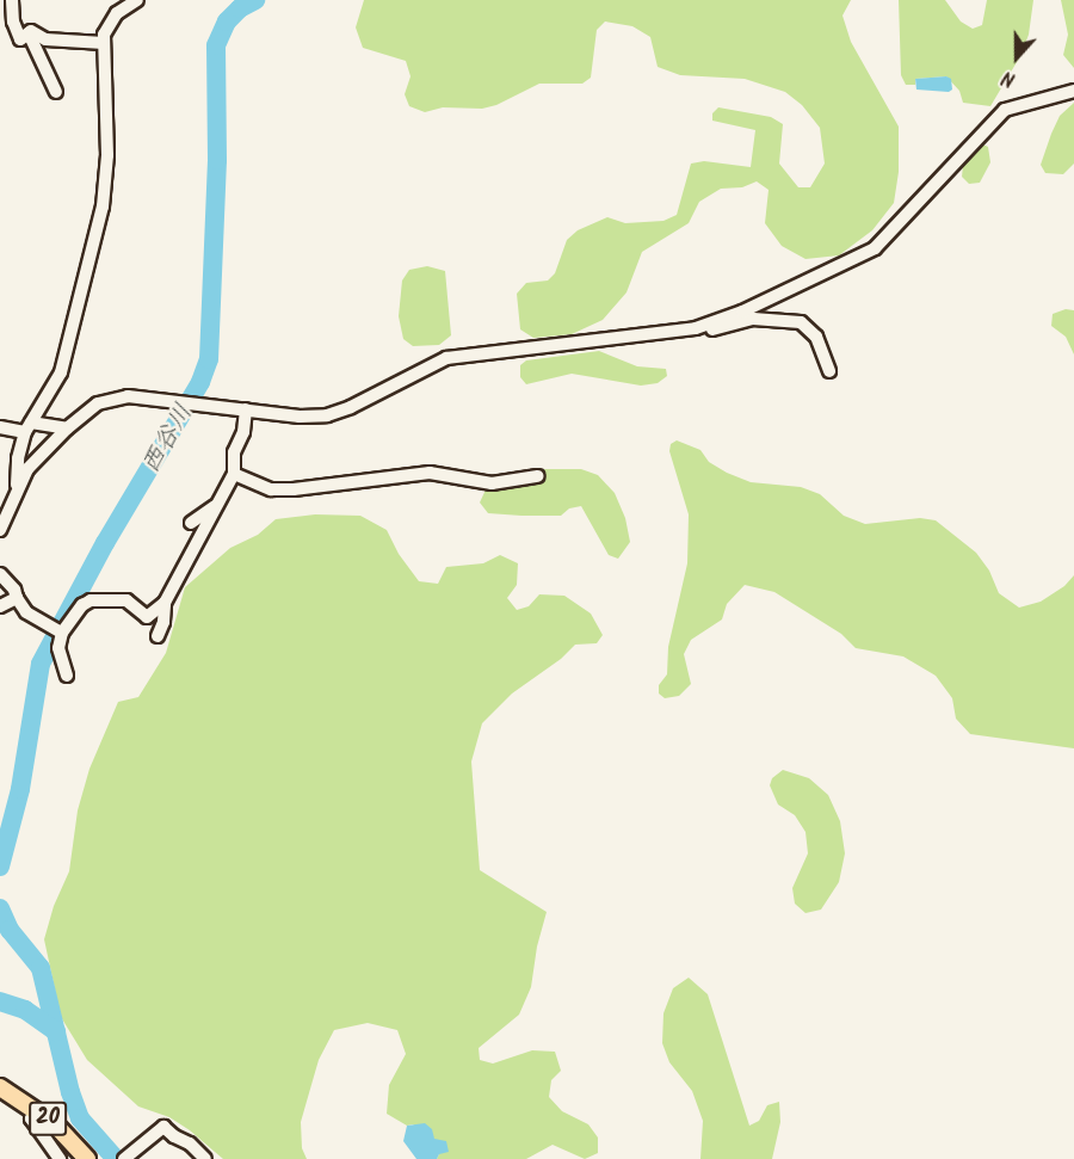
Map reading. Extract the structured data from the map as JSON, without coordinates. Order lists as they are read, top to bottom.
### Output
{
  "streets": {
    "main road": ["20"]
  },
  "water": ["西谷川"],
  "north": "bottom"
}
